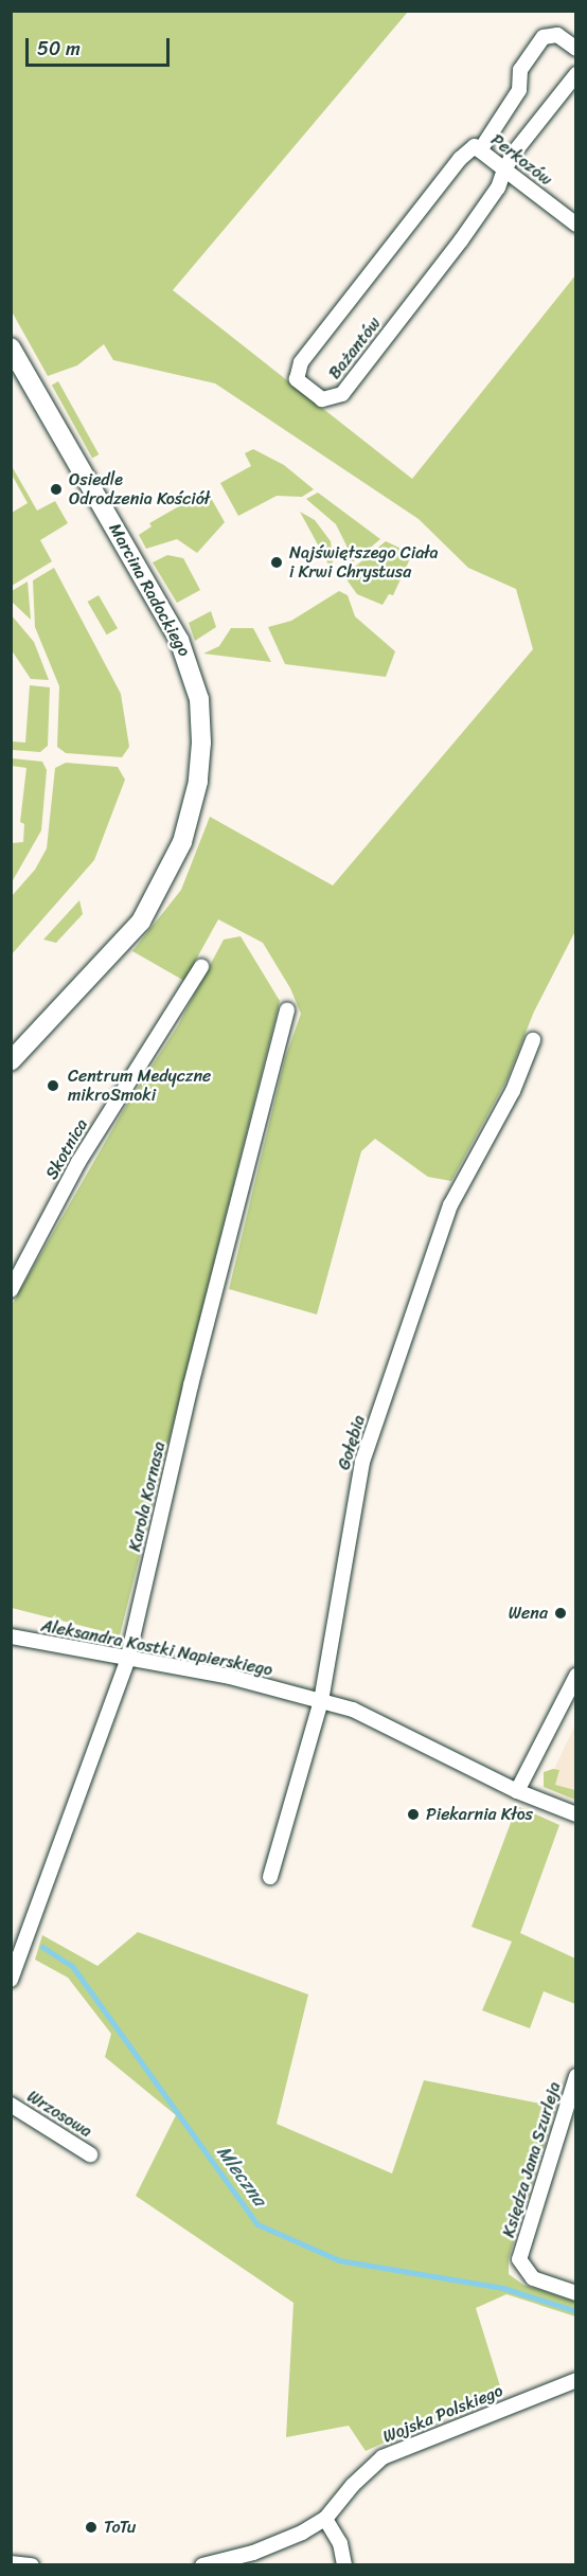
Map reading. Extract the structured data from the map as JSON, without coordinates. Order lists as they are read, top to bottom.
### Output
{
  "streets": {
    "street": [
      "Perkozów",
      "Bażantów",
      "Marcina Radockiego",
      "Skotnica",
      "Gołębia",
      "Karola Kornasa",
      "Aleksandra Kostki Napierskiego",
      "Wrzosowa",
      "Księdza Jana Szurleja",
      "Wojska Polskiego"
    ]
  },
  "crossings": [
    ["Perkozów", "Bażantów"],
    ["Gołębia", "Aleksandra Kostki Napierskiego"],
    ["Karola Kornasa", "Aleksandra Kostki Napierskiego"]
  ],
  "water": ["Mleczna"],
  "places": [
    "Osiedle Odrodzenia Kościół",
    "Najświętszego Ciała i Krwi Chrystusa",
    "Centrum Medyczne mikroSmoki",
    "Wena",
    "Piekarnia Kłos",
    "ToTu"
  ],
  "scale_bar": "50 m"
}
